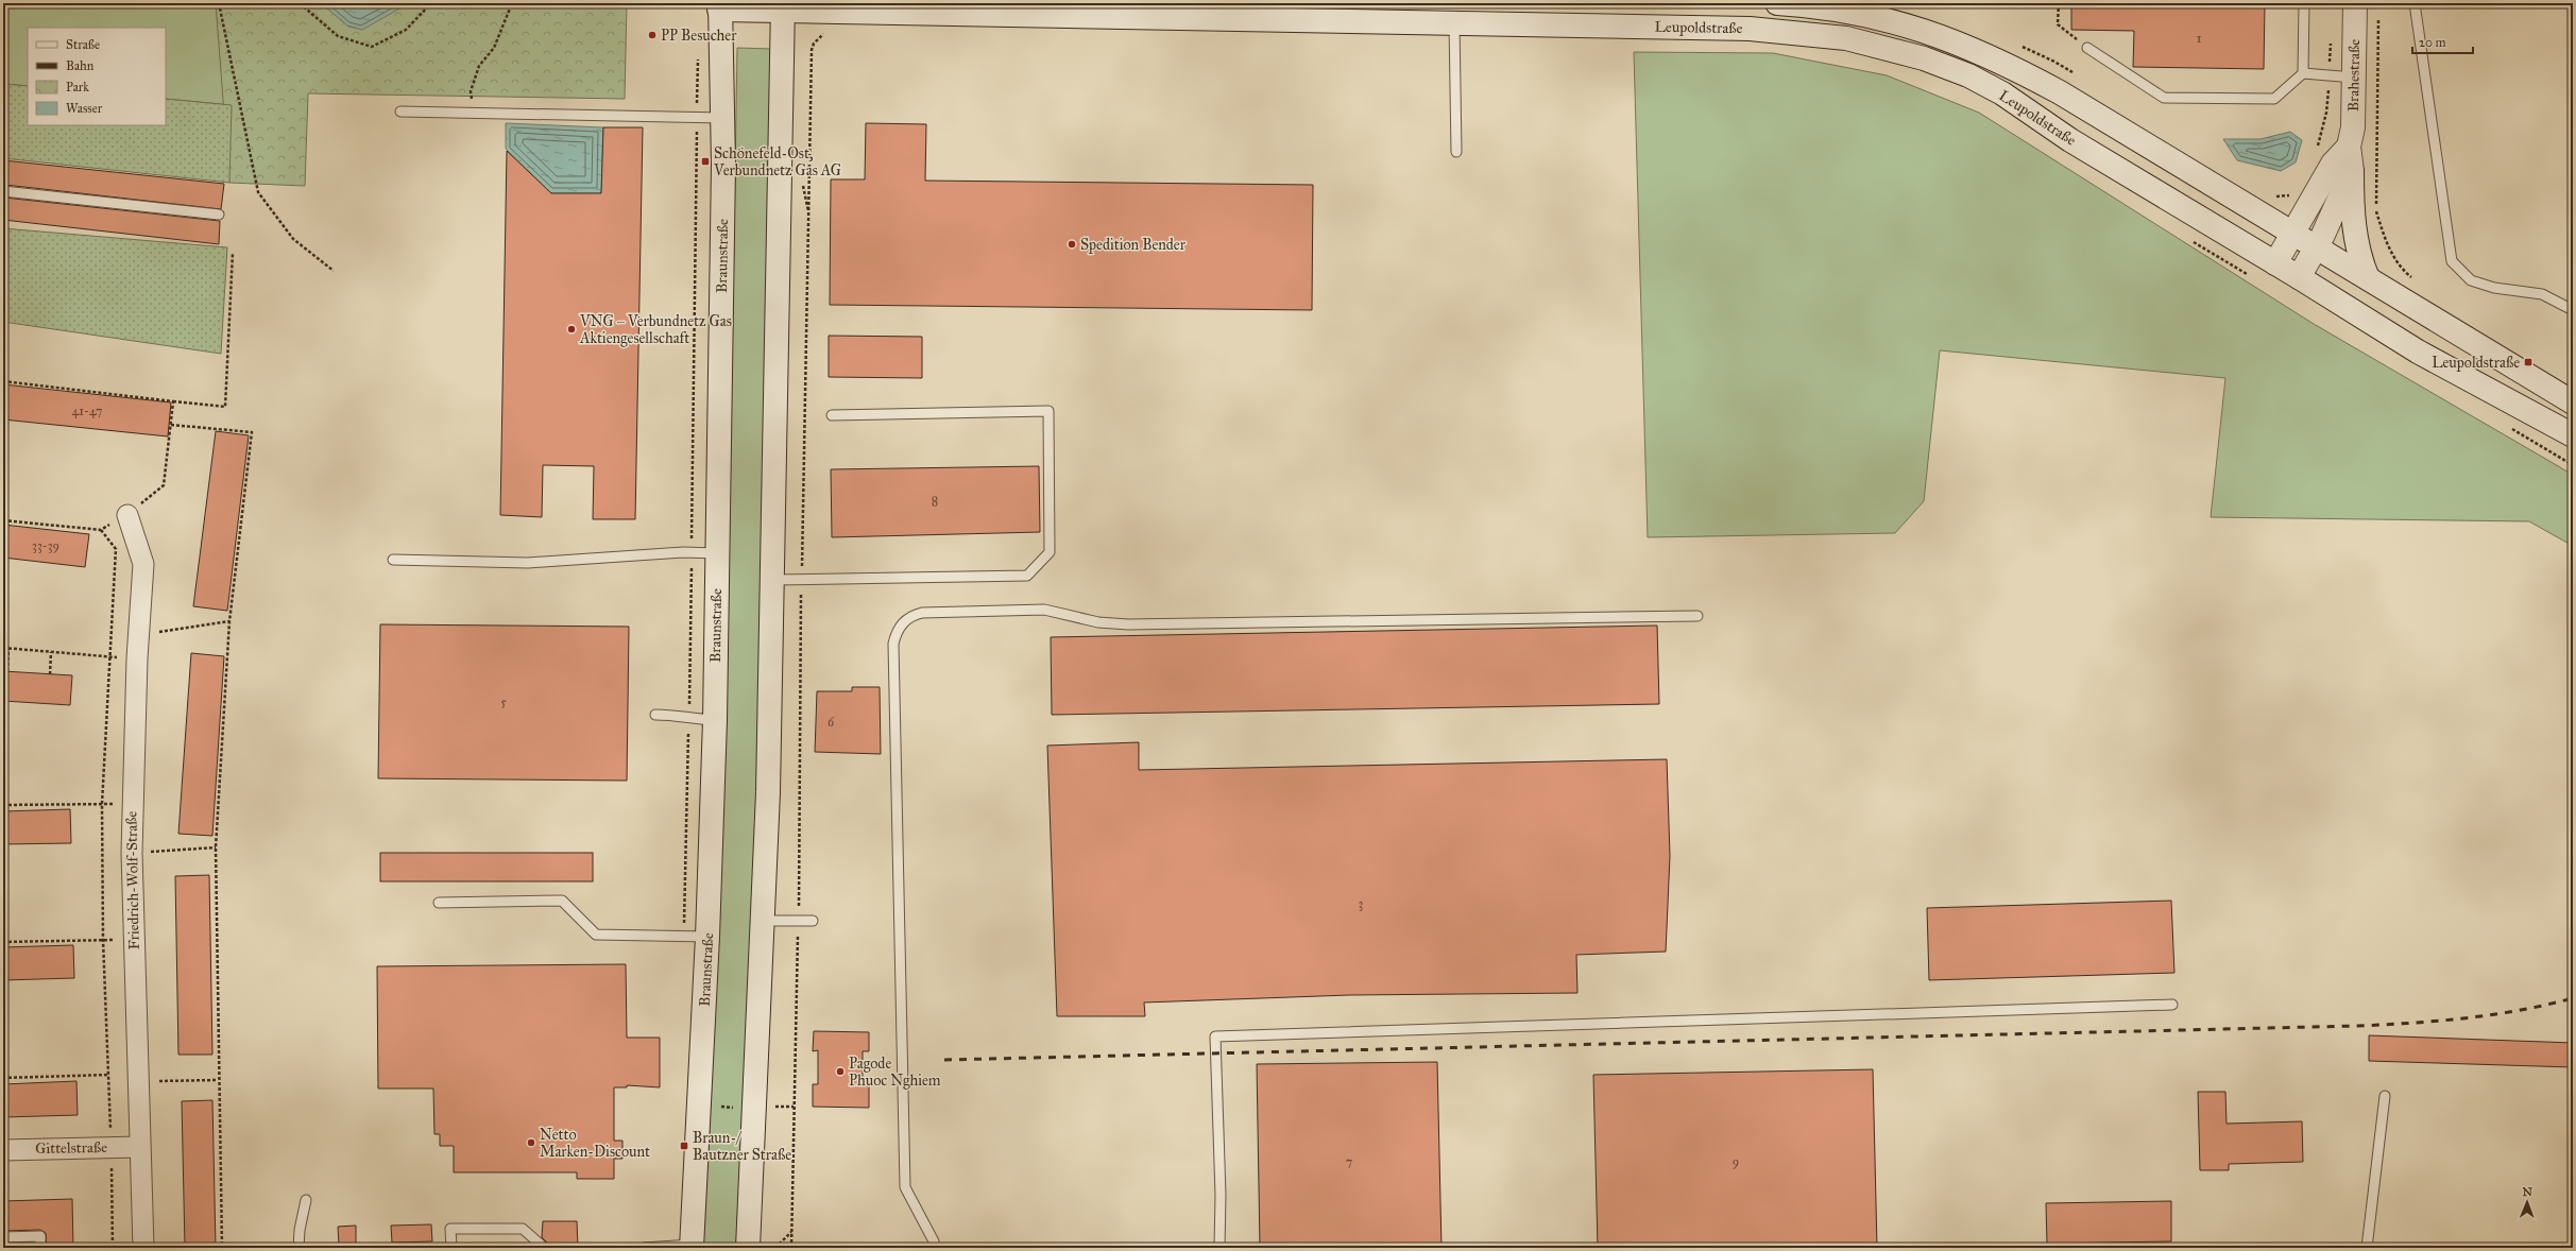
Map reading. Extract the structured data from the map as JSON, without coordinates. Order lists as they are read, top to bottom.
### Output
{
  "streets": {
    "main road": ["Leupoldstraße", "Brahestraße", "Braunstraße"],
    "street": ["Friedrich-Wolf-Straße", "Gittelstraße"]
  },
  "crossings": [
    ["Leupoldstraße", "Brahestraße"],
    ["Leupoldstraße", "Braunstraße"],
    ["Friedrich-Wolf-Straße", "Gittelstraße"]
  ],
  "places": {
    "other": [
      "PP Besucher",
      "Spedition Bender",
      "VNG – Verbundnetz Gas Aktiengesellschaft",
      "Pagode Phuoc Nghiem",
      "Netto Marken-Discount"
    ],
    "transit": ["Schönefeld-Ost, Verbundnetz Gas AG", "Leupoldstraße", "Braun-/ Bautzner Straße"]
  },
  "house_numbers": [
    "1",
    "41-47",
    "8",
    "33-39",
    "5",
    "6",
    "3",
    "7",
    "9"
  ],
  "legend": [
    "Straße",
    "Bahn",
    "Park",
    "Wasser"
  ],
  "scale_bar": "20 m",
  "north": "top"
}
